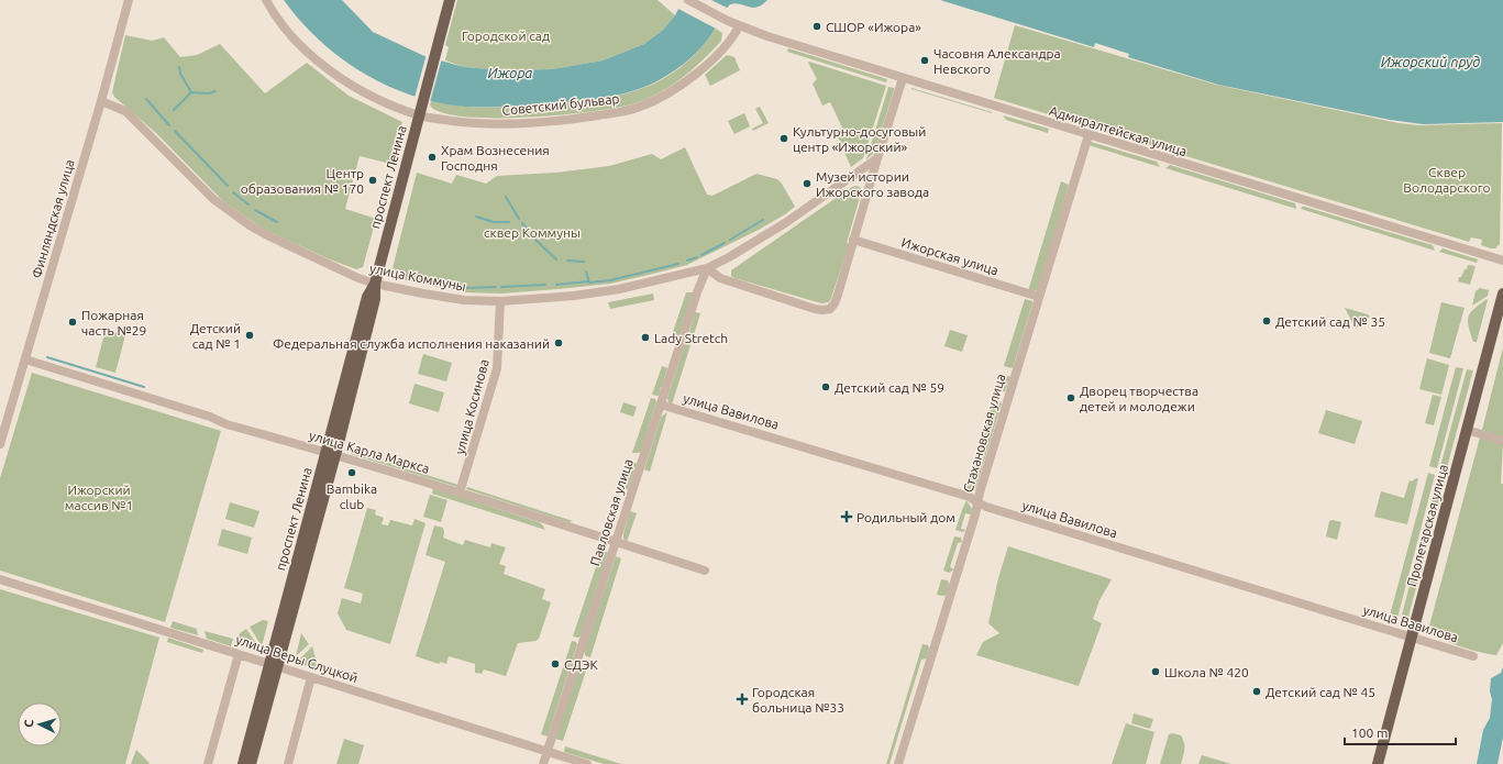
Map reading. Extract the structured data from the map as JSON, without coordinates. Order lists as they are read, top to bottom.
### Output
{
  "streets": {
    "main road": ["проспект Ленина", "Пролетарская улица"],
    "street": [
      "Советский бульвар",
      "Адмиралтейская улица",
      "Финляндская улица",
      "Ижорская улица",
      "улица Коммуны",
      "улица Косинова",
      "улица Вавилова",
      "Стахановская улица",
      "улица Карла Маркса",
      "Павловская улица",
      "улица Веры Слуцкой"
    ]
  },
  "crossings": [
    ["Советский бульвар", "Адмиралтейская улица"],
    ["Советский бульвар", "проспект Ленина"],
    ["Адмиралтейская улица", "Стахановская улица"],
    ["проспект Ленина", "улица Коммуны"],
    ["проспект Ленина", "улица Карла Маркса"],
    ["проспект Ленина", "улица Веры Слуцкой"],
    ["Финляндская улица", "улица Коммуны"],
    ["Финляндская улица", "улица Карла Маркса"],
    ["Ижорская улица", "Стахановская улица"],
    ["улица Коммуны", "улица Косинова"],
    ["улица Коммуны", "Павловская улица"],
    ["улица Косинова", "улица Карла Маркса"],
    ["улица Вавилова", "Стахановская улица"],
    ["улица Вавилова", "Павловская улица"],
    ["улица Вавилова", "Пролетарская улица"],
    ["улица Карла Маркса", "Павловская улица"],
    ["Павловская улица", "улица Веры Слуцкой"]
  ],
  "water": ["Ижорский пруд", "Ижора"],
  "parks": [
    "Городской сад",
    "Сквер Володарского",
    "сквер Коммуны",
    "Ижорский массив №1"
  ],
  "places": {
    "other": [
      "СШОР «Ижора»",
      "Часовня Александра Невского",
      "Культурно-досуговый центр «Ижорский»",
      "Храм Вознесения Господня",
      "Центр образования № 170",
      "Музей истории Ижорского завода",
      "Детский сад № 35",
      "Пожарная часть №29",
      "Детский сад № 1",
      "Lady Stretch",
      "Федеральная служба исполнения наказаний",
      "Детский сад № 59",
      "Дворец творчества детей и молодежи",
      "Bambika club",
      "СДЭК",
      "Школа № 420",
      "Детский сад № 45"
    ],
    "health": ["Родильный дом", "Городская больница №33"]
  },
  "scale_bar": "100 m",
  "north": "left"
}
